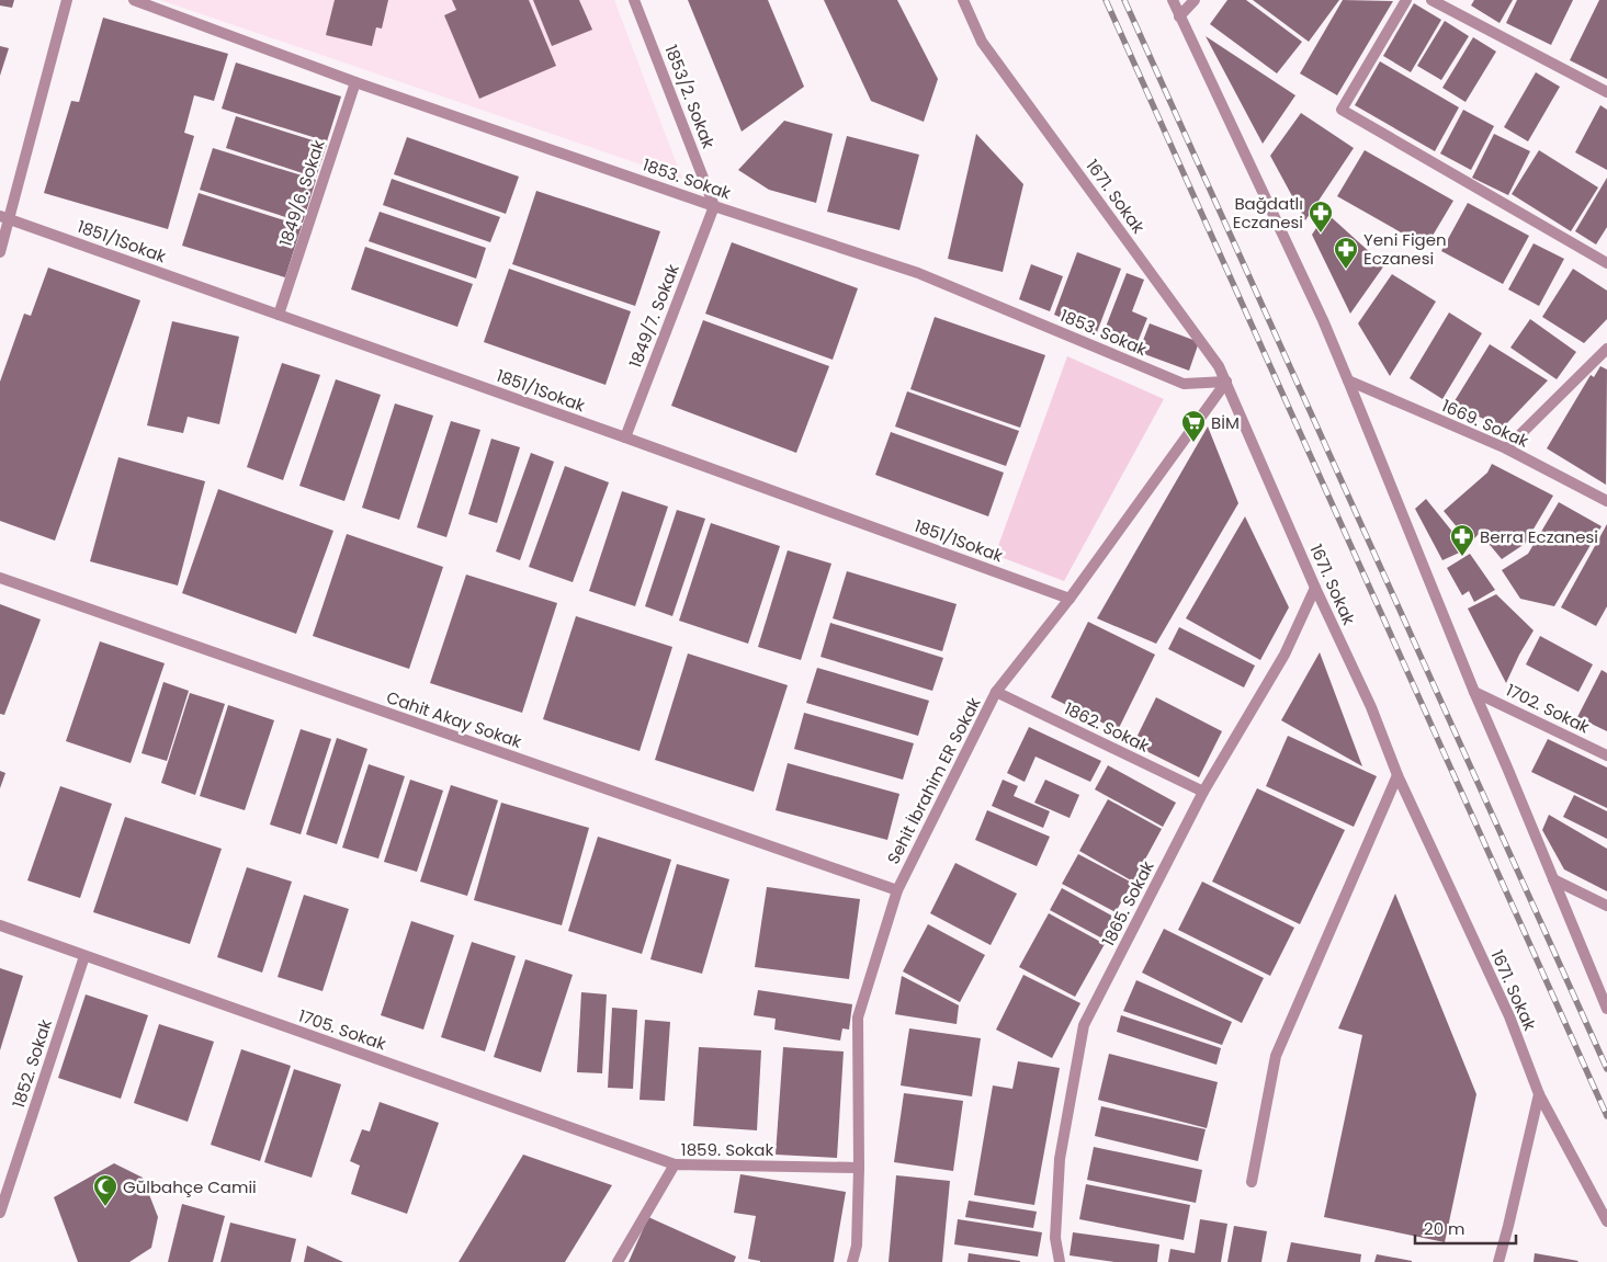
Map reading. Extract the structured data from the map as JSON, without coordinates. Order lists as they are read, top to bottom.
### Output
{
  "streets": {
    "street": [
      "1853/2. Sokak",
      "1853. Sokak",
      "1849/6. Sokak",
      "1671. Sokak",
      "1851/1Sokak",
      "1849/7. Sokak",
      "1669. Sokak",
      "1702. Sokak",
      "Cahit Akay Sokak",
      "1862. Sokak",
      "Sehit İbrahim ER Sokak",
      "1865. Sokak",
      "1705. Sokak",
      "1852. Sokak",
      "1859. Sokak"
    ]
  },
  "crossings": [
    ["1853/2. Sokak", "1853. Sokak"],
    ["1853/2. Sokak", "1849/7. Sokak"],
    ["1853. Sokak", "1849/6. Sokak"],
    ["1853. Sokak", "1671. Sokak"],
    ["1853. Sokak", "1849/7. Sokak"],
    ["1853. Sokak", "Sehit İbrahim ER Sokak"],
    ["1849/6. Sokak", "1851/1Sokak"],
    ["1671. Sokak", "Sehit İbrahim ER Sokak"],
    ["1671. Sokak", "1865. Sokak"],
    ["1851/1Sokak", "1849/7. Sokak"],
    ["1851/1Sokak", "Sehit İbrahim ER Sokak"],
    ["Cahit Akay Sokak", "Sehit İbrahim ER Sokak"],
    ["1862. Sokak", "Sehit İbrahim ER Sokak"],
    ["1862. Sokak", "1865. Sokak"],
    ["Sehit İbrahim ER Sokak", "1859. Sokak"],
    ["1705. Sokak", "1852. Sokak"],
    ["1705. Sokak", "1859. Sokak"]
  ],
  "places": {
    "pharmacy": ["Bağdatlı Eczanesi", "Yeni Figen Eczanesi", "Berra Eczanesi"],
    "supermarket": ["BİM"],
    "mosque": ["Gülbahçe Camii"]
  },
  "scale_bar": "20 m"
}
